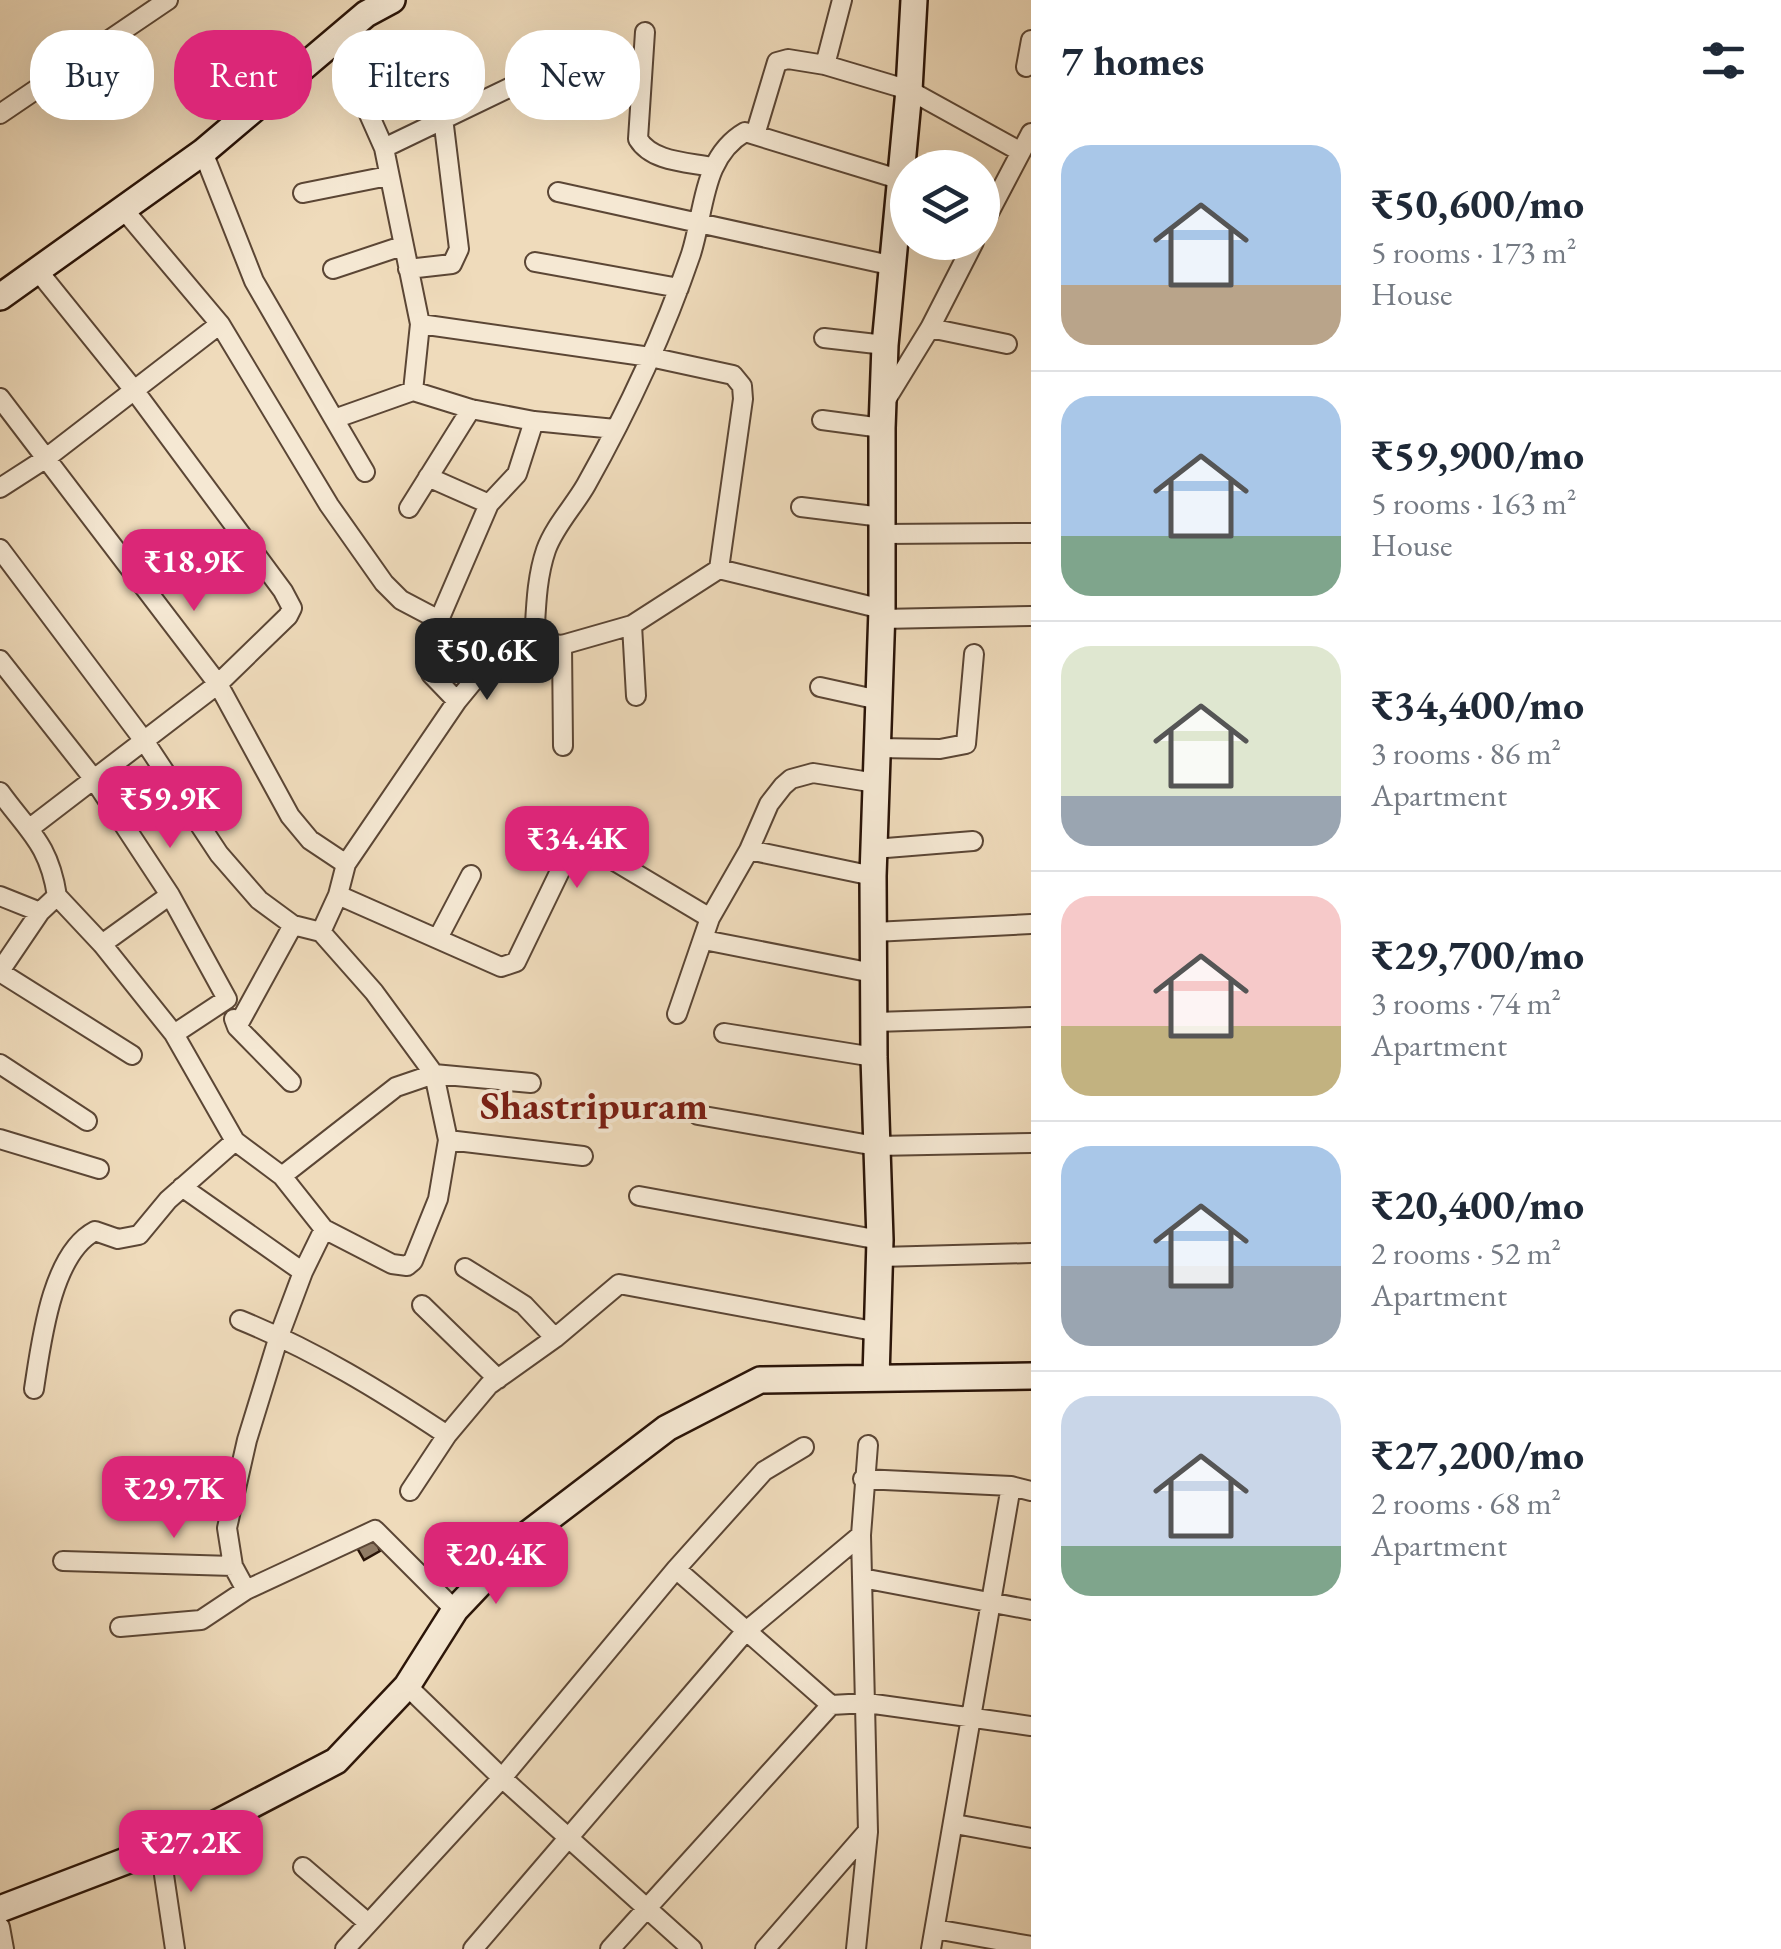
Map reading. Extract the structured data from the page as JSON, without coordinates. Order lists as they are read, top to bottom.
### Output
{
  "districts": ["Shastripuram"],
  "page": {
    "heading": "7 homes",
    "chip": [
      "Buy",
      "Rent",
      "Filters",
      "New"
    ],
    "list": [
      {
        "name": "₹50,600/mo",
        "note": "5 rooms · 173 m² · House"
      },
      {
        "name": "₹59,900/mo",
        "note": "5 rooms · 163 m² · House"
      },
      {
        "name": "₹34,400/mo",
        "note": "3 rooms · 86 m² · Apartment"
      },
      {
        "name": "₹29,700/mo",
        "note": "3 rooms · 74 m² · Apartment"
      },
      {
        "name": "₹20,400/mo",
        "note": "2 rooms · 52 m² · Apartment"
      },
      {
        "name": "₹27,200/mo",
        "note": "2 rooms · 68 m² · Apartment"
      }
    ],
    "price": [
      "₹18.9K",
      "₹50.6K",
      "₹59.9K",
      "₹34.4K",
      "₹29.7K",
      "₹20.4K",
      "₹27.2K"
    ]
  }
}
